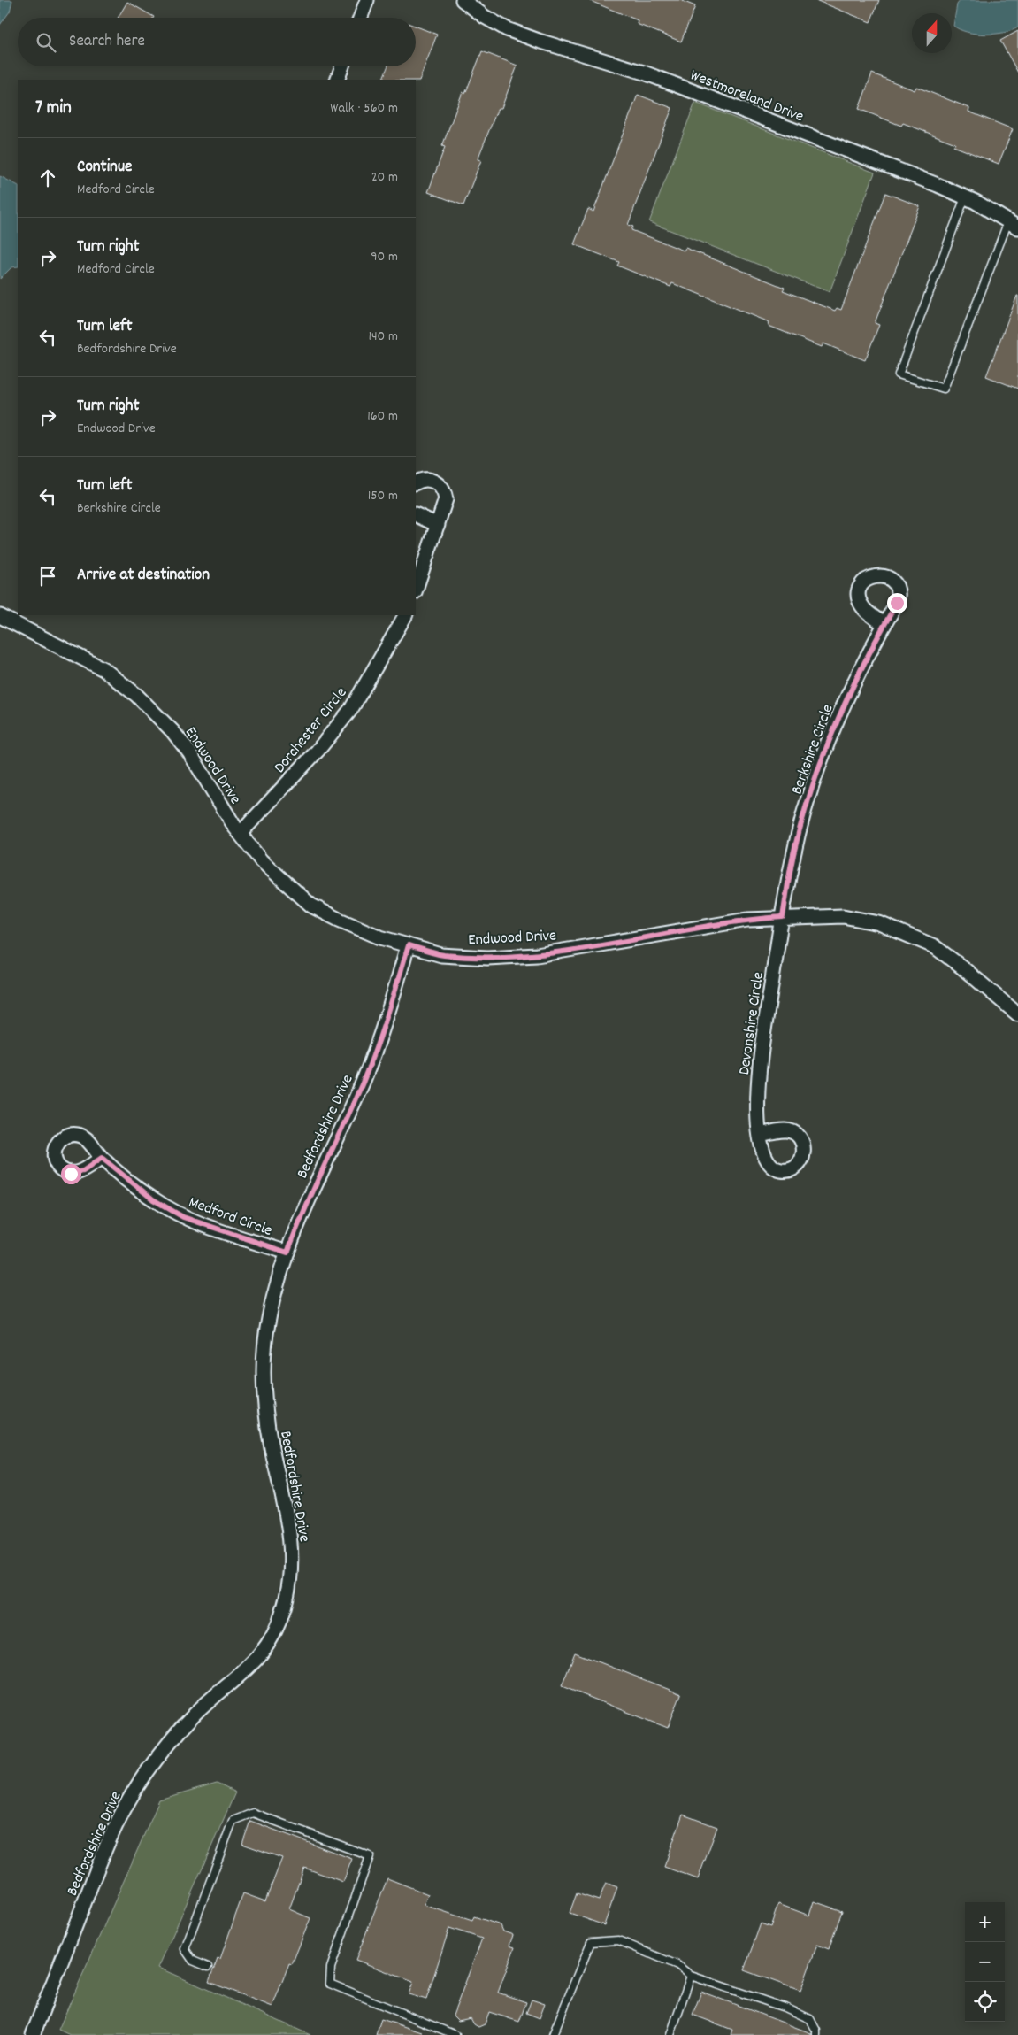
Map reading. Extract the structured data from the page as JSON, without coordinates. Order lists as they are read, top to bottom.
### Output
{
  "streets": {
    "street": [
      "Westmoreland Drive",
      "Dorchester Circle",
      "Berkshire Circle",
      "Endwood Drive",
      "Devonshire Circle",
      "Bedfordshire Drive",
      "Medford Circle"
    ]
  },
  "crossings": [
    ["Dorchester Circle", "Endwood Drive"],
    ["Berkshire Circle", "Endwood Drive"],
    ["Berkshire Circle", "Devonshire Circle"],
    ["Endwood Drive", "Devonshire Circle"],
    ["Endwood Drive", "Bedfordshire Drive"],
    ["Bedfordshire Drive", "Medford Circle"]
  ],
  "north": "top",
  "page": {
    "search": "Search here",
    "heading": ["7 min", "Walk · 560 m"],
    "list": [
      ["Continue", "Medford Circle", "20 m"],
      ["Turn right", "Medford Circle", "90 m"],
      ["Turn left", "Bedfordshire Drive", "140 m"],
      ["Turn right", "Endwood Drive", "160 m"],
      ["Turn left", "Berkshire Circle", "150 m"],
      "Arrive at destination"
    ],
    "map_buttons": ["+", "−"]
  }
}
